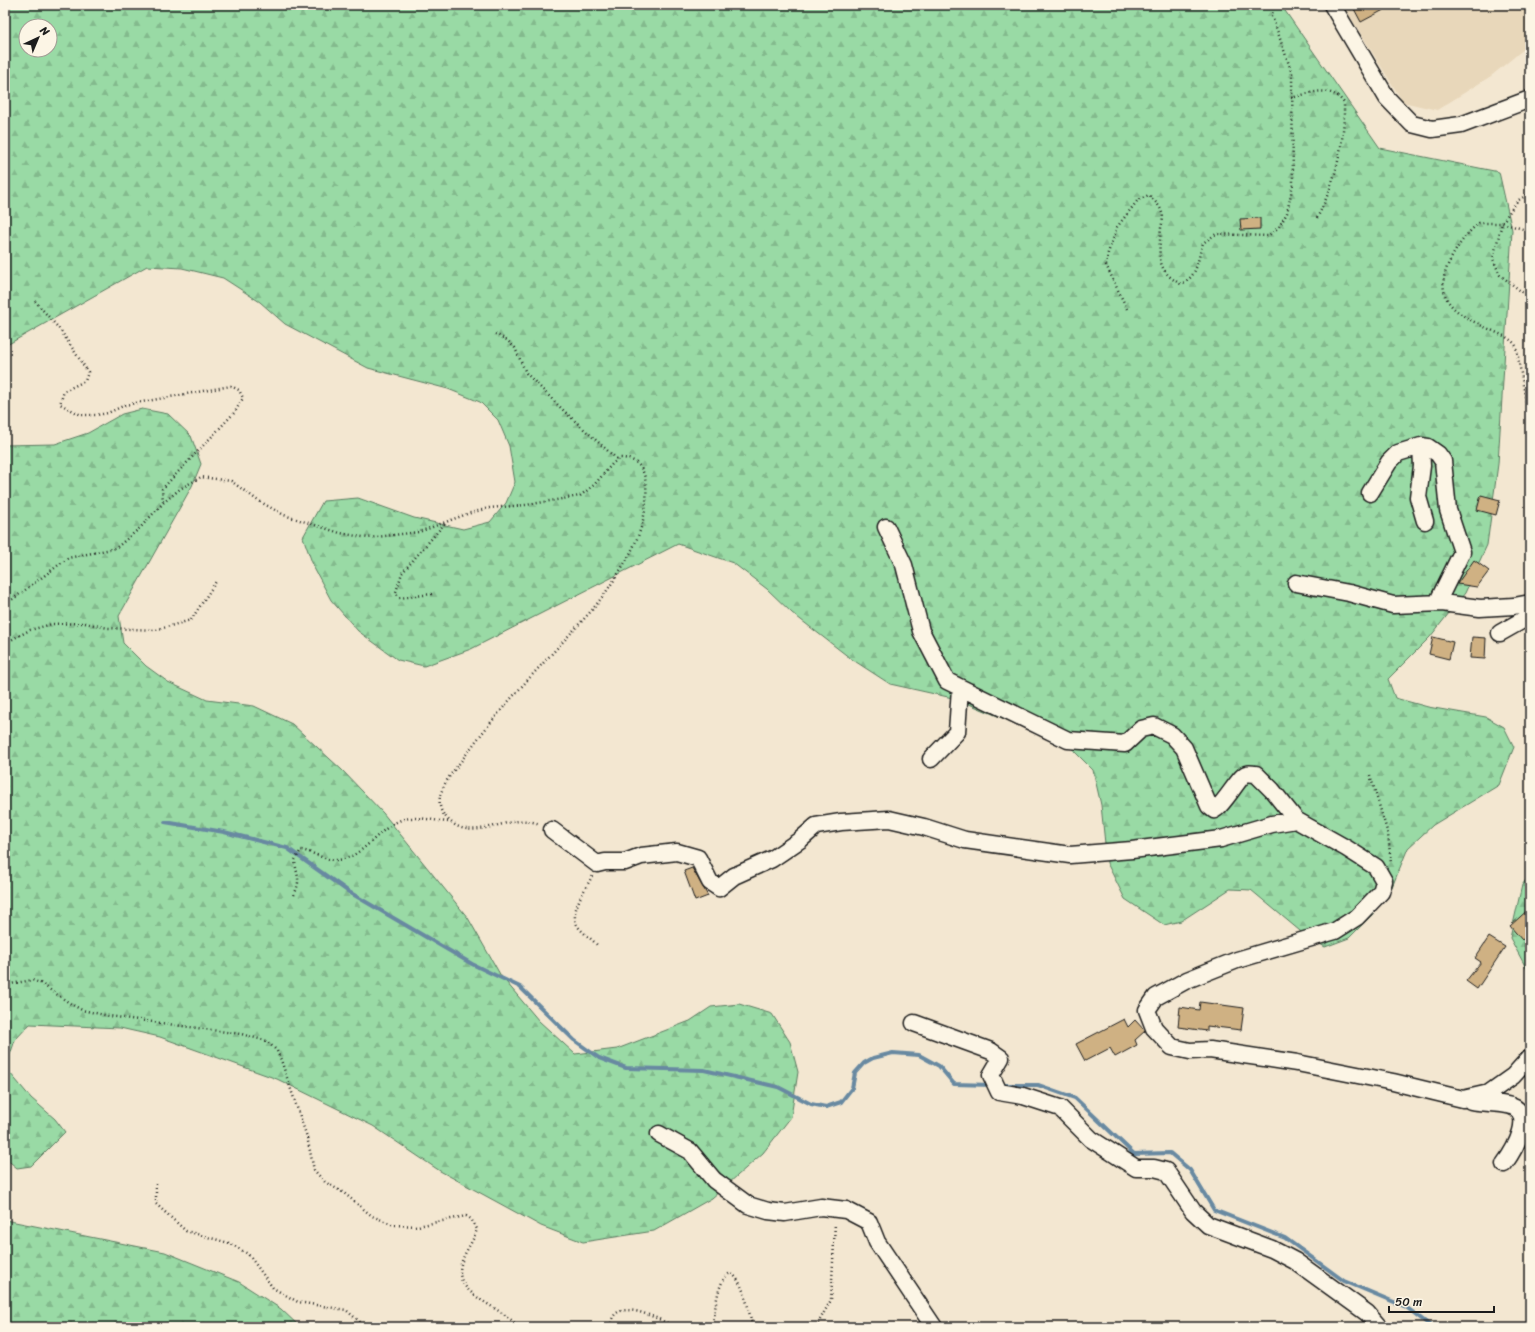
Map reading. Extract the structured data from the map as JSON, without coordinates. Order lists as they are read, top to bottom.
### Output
{
  "scale_bar": "50 m",
  "north": "top right"
}
